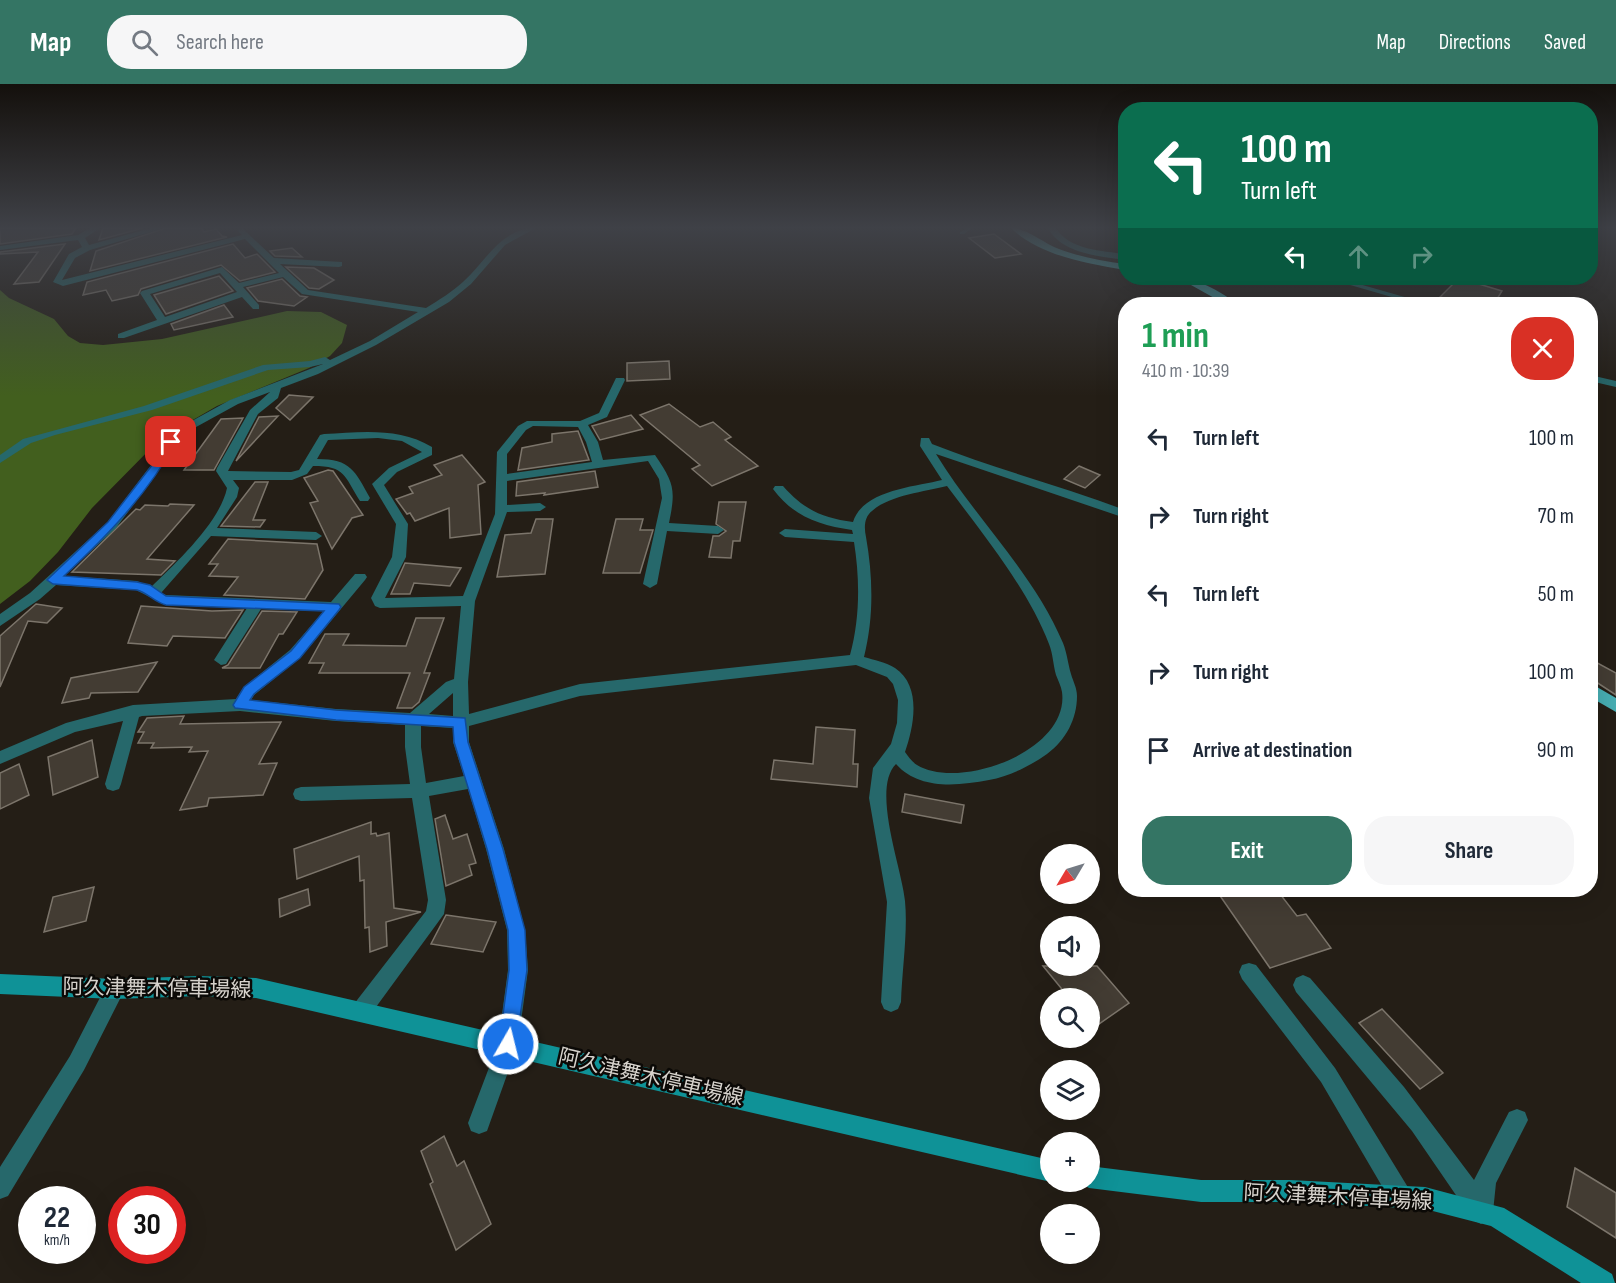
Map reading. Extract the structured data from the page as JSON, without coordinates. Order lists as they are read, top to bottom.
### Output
{
  "streets": {
    "main road": ["阿久津舞木停車場線"]
  },
  "north": "bottom left",
  "page": {
    "header": "Map",
    "search": "Search here",
    "nav": ["Map", "Directions", "Saved"],
    "turn": ["100 m", "Turn left"],
    "heading": ["1 min", "410 m · 10:39"],
    "list": [
      {
        "name": "Turn left",
        "value": "100 m"
      },
      {
        "name": "Turn right",
        "value": "70 m"
      },
      {
        "name": "Turn left",
        "value": "50 m"
      },
      {
        "name": "Turn right",
        "value": "100 m"
      },
      {
        "name": "Arrive at destination",
        "value": "90 m"
      }
    ],
    "buttons": ["Exit", "Share"],
    "map_buttons": ["+", "−"],
    "speed": "22 km/h",
    "limit": "30"
  }
}
